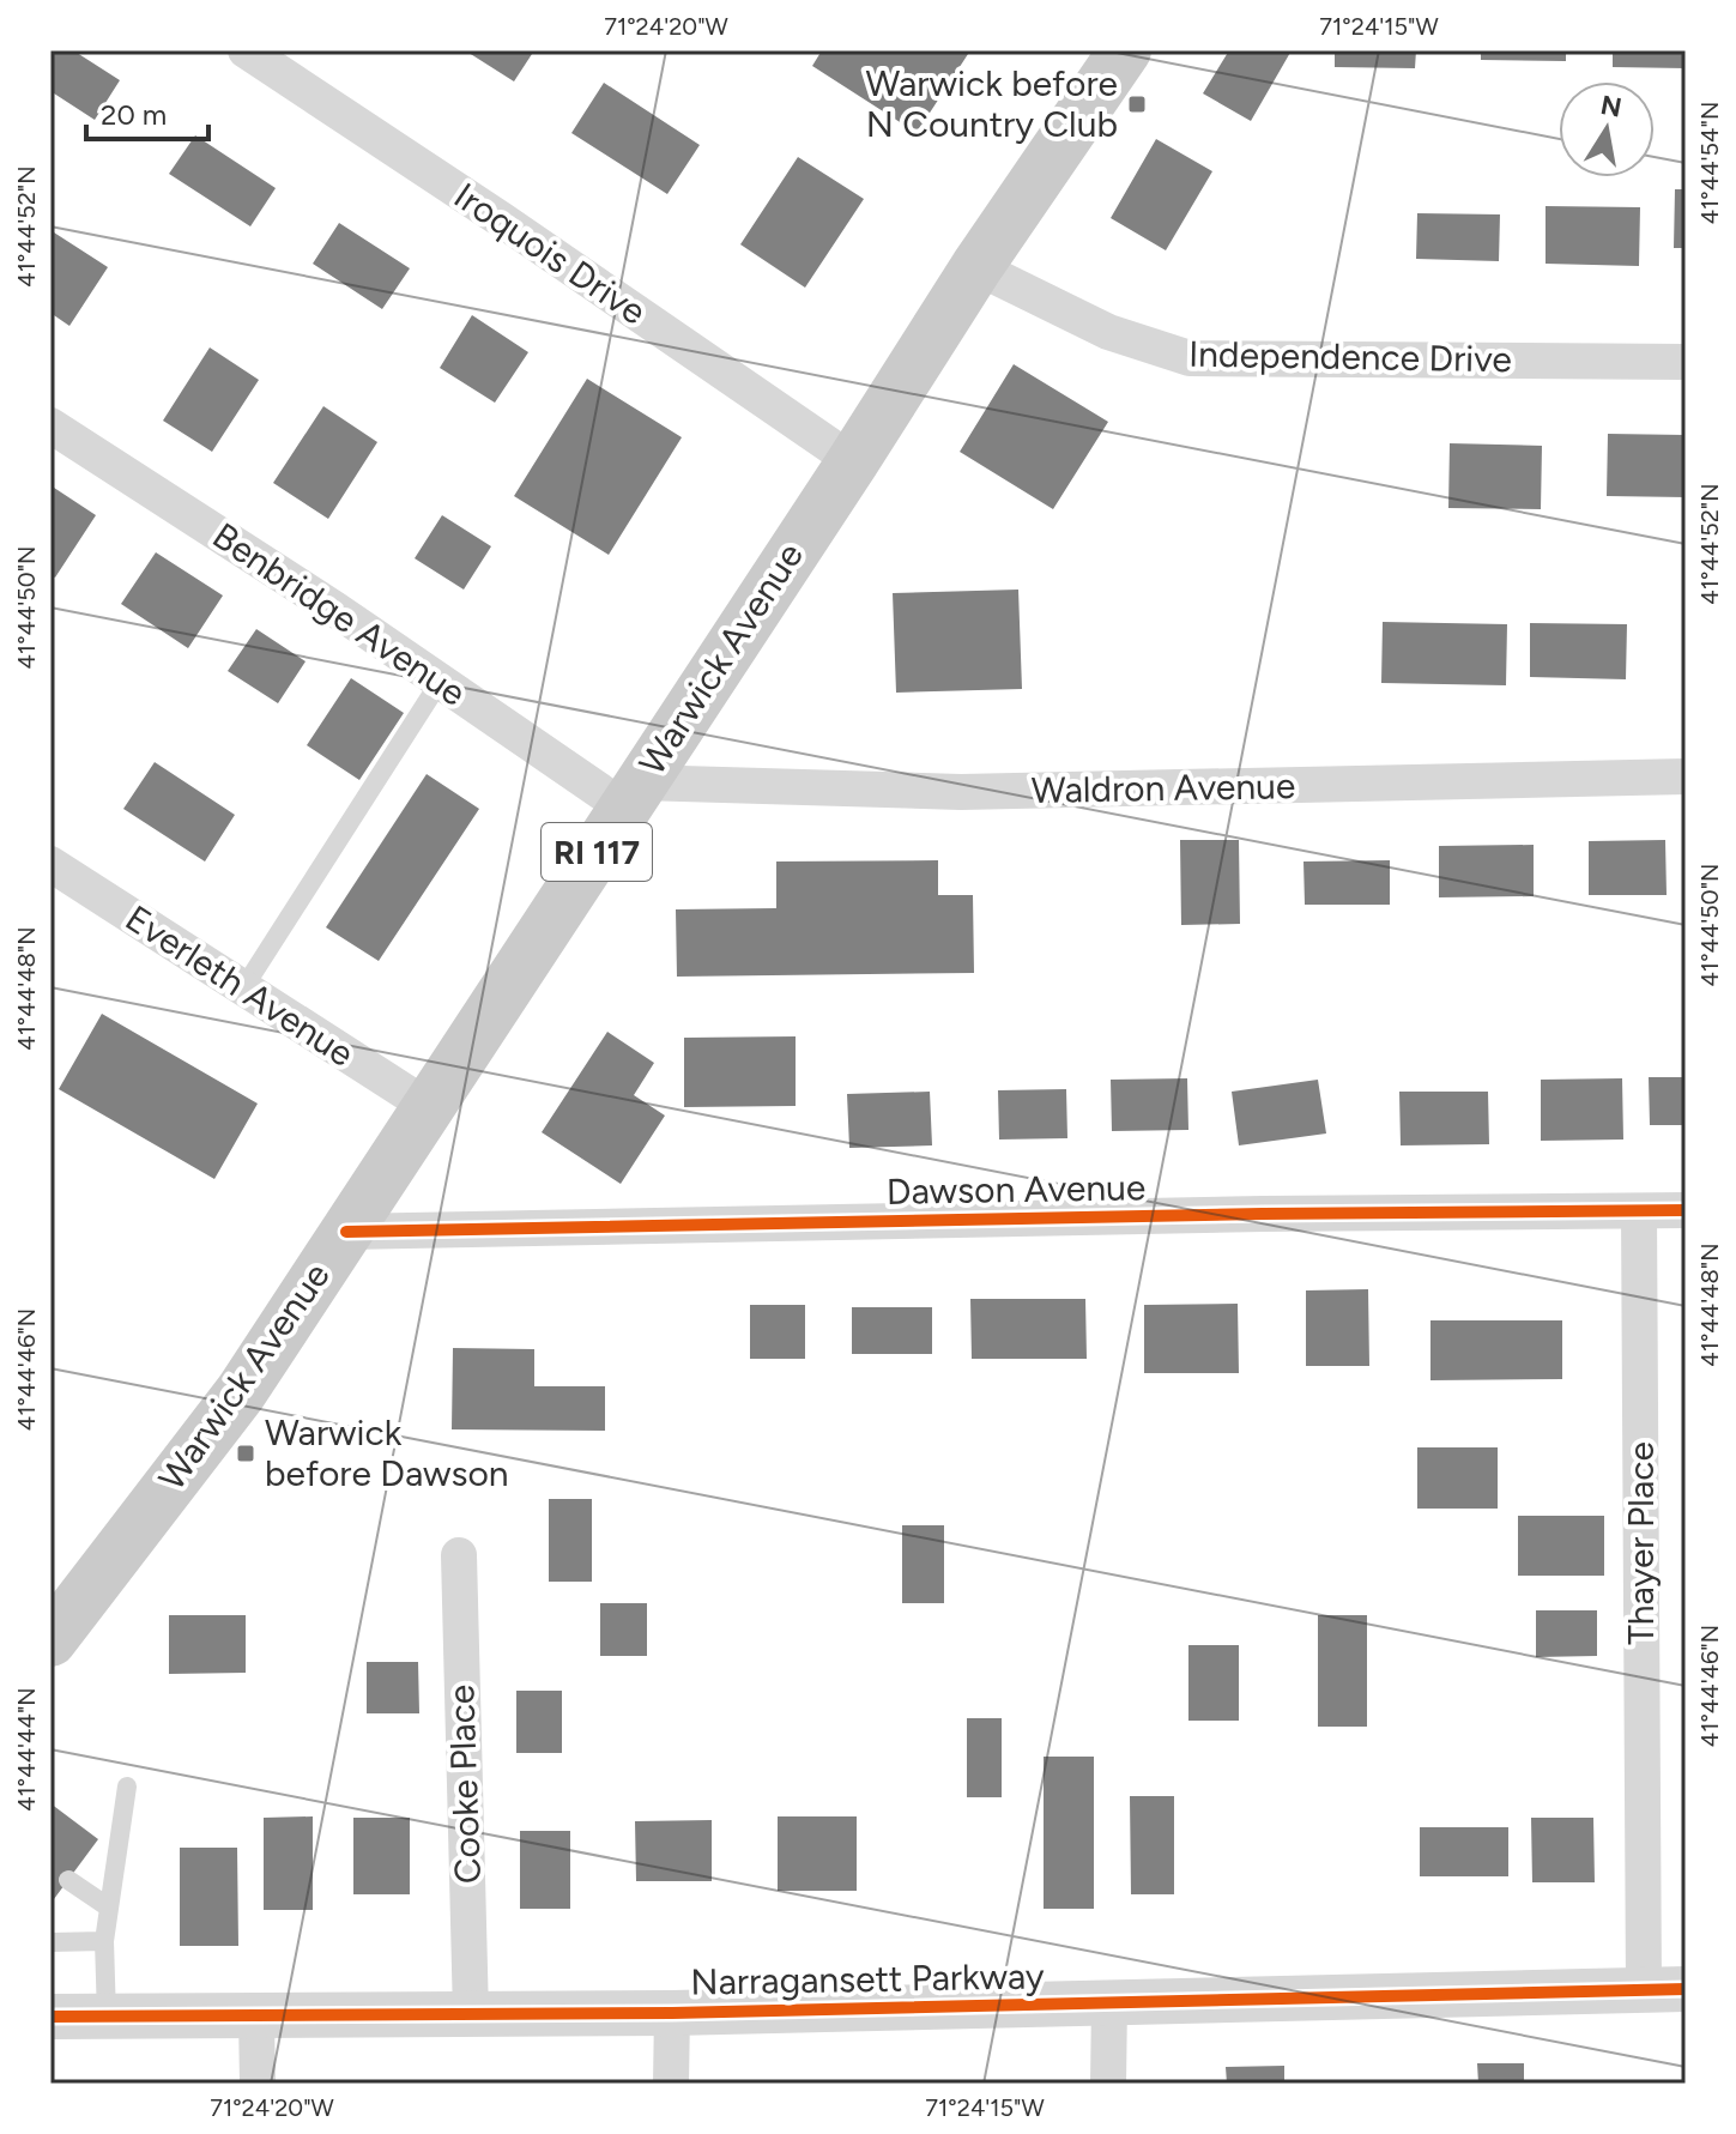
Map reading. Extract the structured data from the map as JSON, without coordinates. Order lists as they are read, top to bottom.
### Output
{
  "streets": {
    "main road": ["Warwick Avenue", "RI 117"],
    "street": [
      "Iroquois Drive",
      "Independence Drive",
      "Benbridge Avenue",
      "Waldron Avenue",
      "Everleth Avenue",
      "Dawson Avenue",
      "Thayer Place",
      "Cooke Place",
      "Narragansett Parkway"
    ]
  },
  "crossings": [
    ["Iroquois Drive", "Warwick Avenue"],
    ["Independence Drive", "Warwick Avenue"],
    ["Benbridge Avenue", "Warwick Avenue"],
    ["Benbridge Avenue", "Waldron Avenue"],
    ["Warwick Avenue", "Waldron Avenue"],
    ["Warwick Avenue", "Everleth Avenue"],
    ["Warwick Avenue", "Dawson Avenue"],
    ["Dawson Avenue", "Thayer Place"],
    ["Thayer Place", "Narragansett Parkway"],
    ["Cooke Place", "Narragansett Parkway"]
  ],
  "places": {
    "transit": ["Warwick before N Country Club", "Warwick before Dawson"]
  },
  "scale_bar": "20 m",
  "north": "top",
  "coordinates": [
    "71°24'20\"W",
    "71°24'15\"W",
    "41°44'54\"N",
    "41°44'52\"N",
    "41°44'50\"N",
    "41°44'48\"N",
    "41°44'46\"N",
    "41°44'44\"N"
  ]
}
